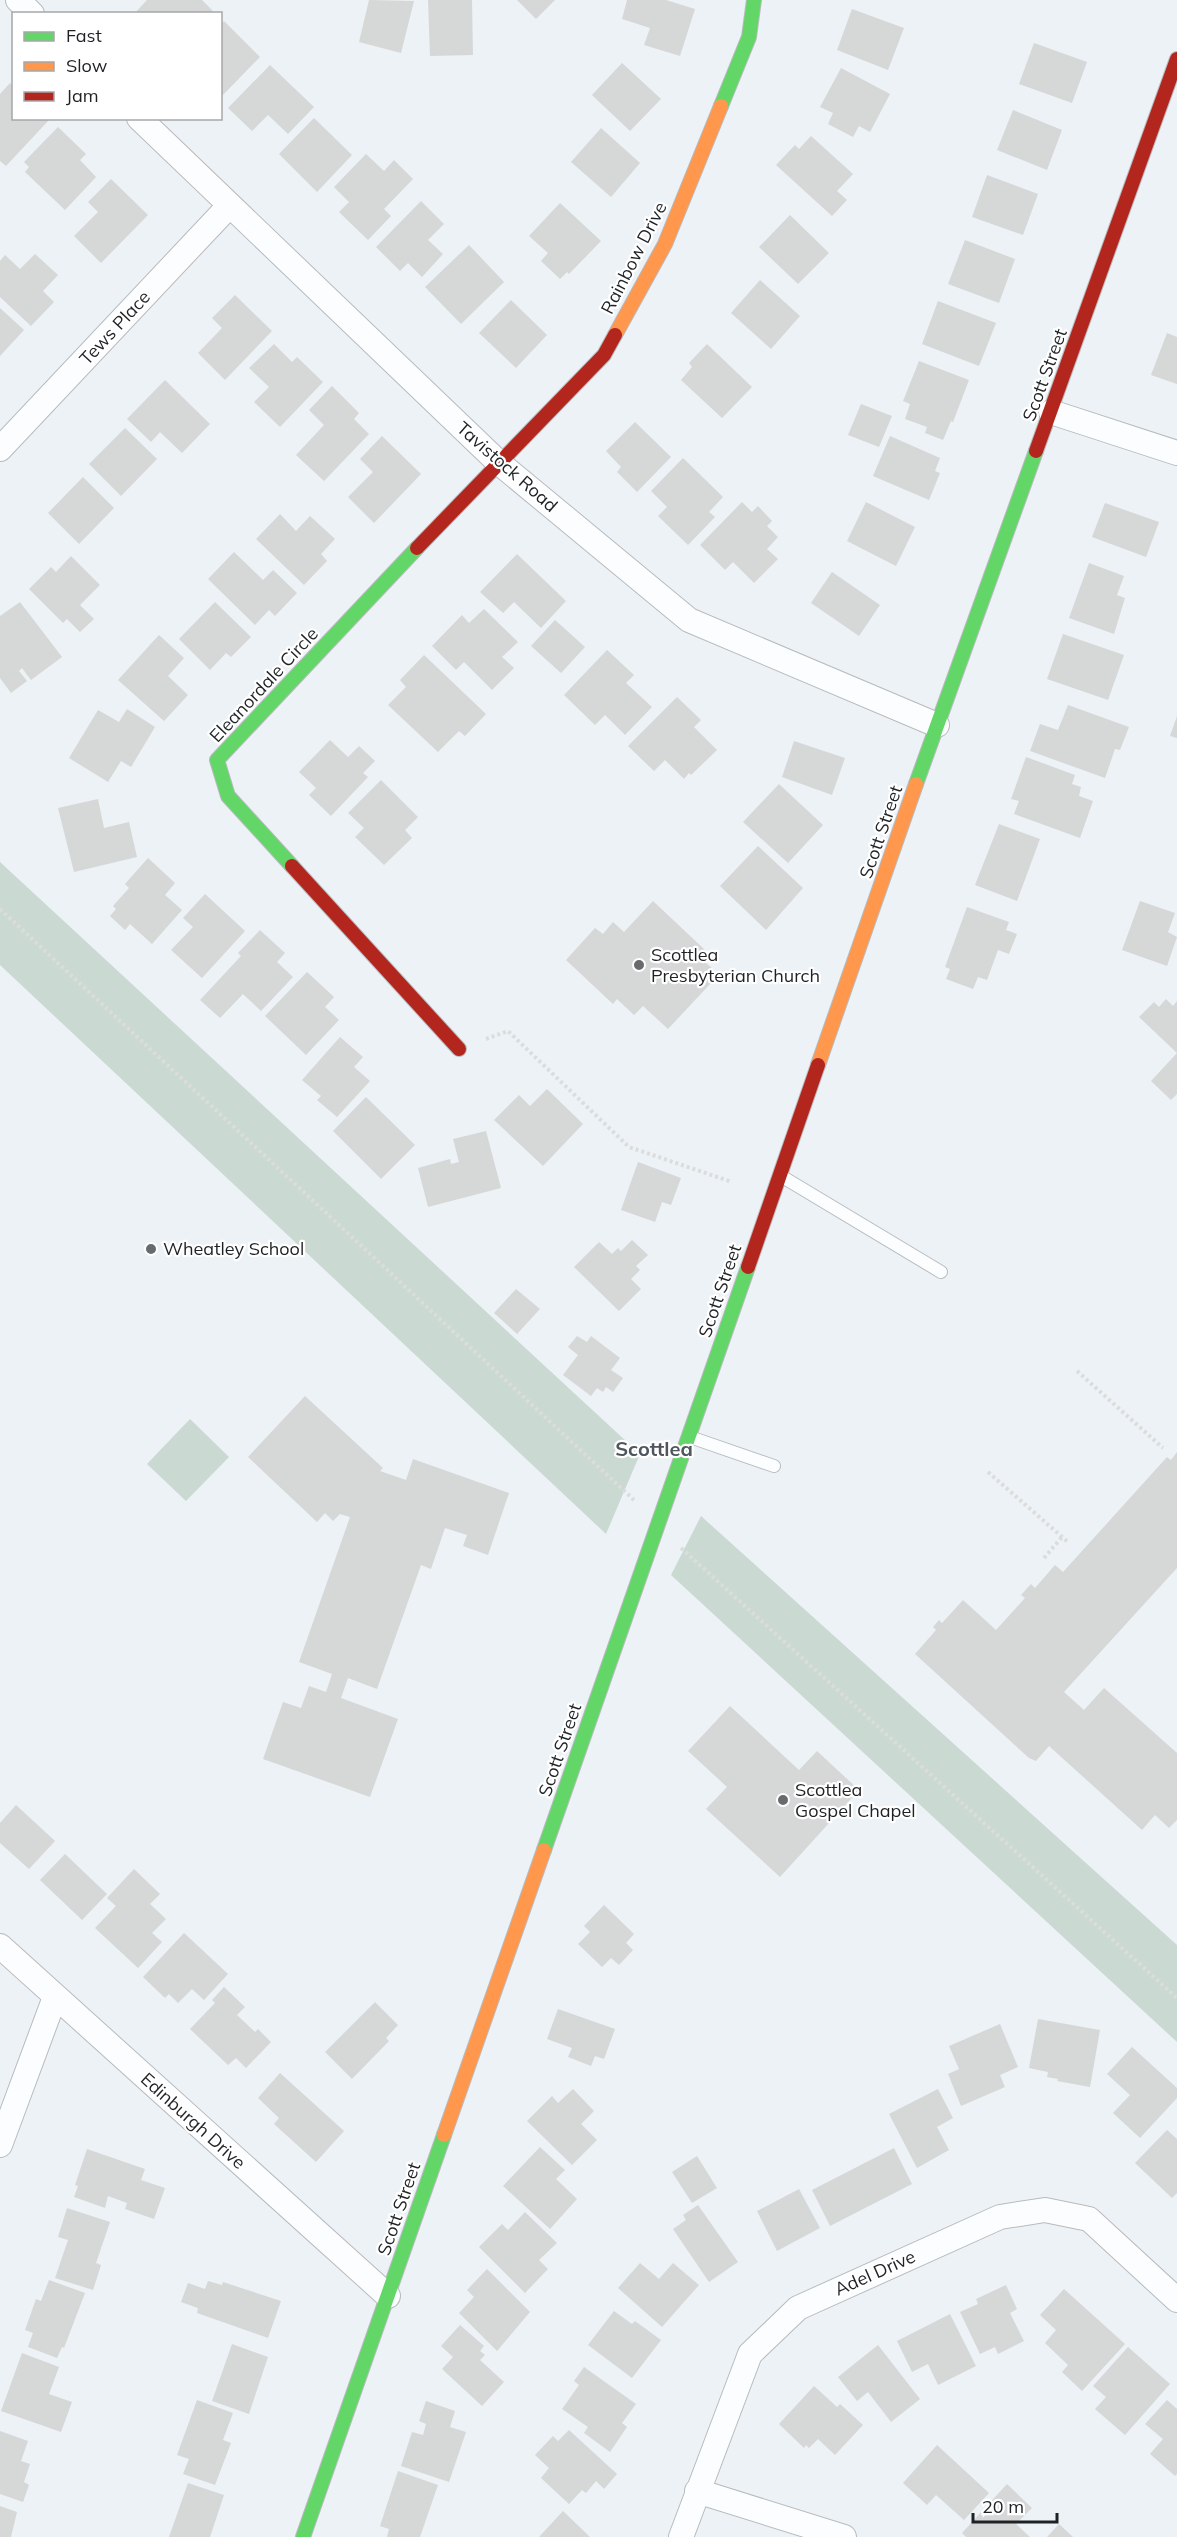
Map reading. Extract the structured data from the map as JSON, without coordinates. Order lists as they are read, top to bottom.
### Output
{
  "streets": {
    "main road": ["Rainbow Drive", "Scott Street", "Eleanordale Circle"],
    "street": [
      "Tews Place",
      "Tavistock Road",
      "Edinburgh Drive",
      "Adel Drive"
    ]
  },
  "crossings": [
    ["Rainbow Drive", "Tavistock Road"],
    ["Rainbow Drive", "Eleanordale Circle"],
    ["Tews Place", "Tavistock Road"],
    ["Scott Street", "Tavistock Road"],
    ["Scott Street", "Edinburgh Drive"],
    ["Tavistock Road", "Eleanordale Circle"]
  ],
  "districts": ["Scottlea"],
  "places": ["Scottlea Presbyterian Church", "Wheatley School", "Scottlea Gospel Chapel"],
  "legend": ["Fast", "Slow", "Jam"],
  "scale_bar": "20 m"
}
